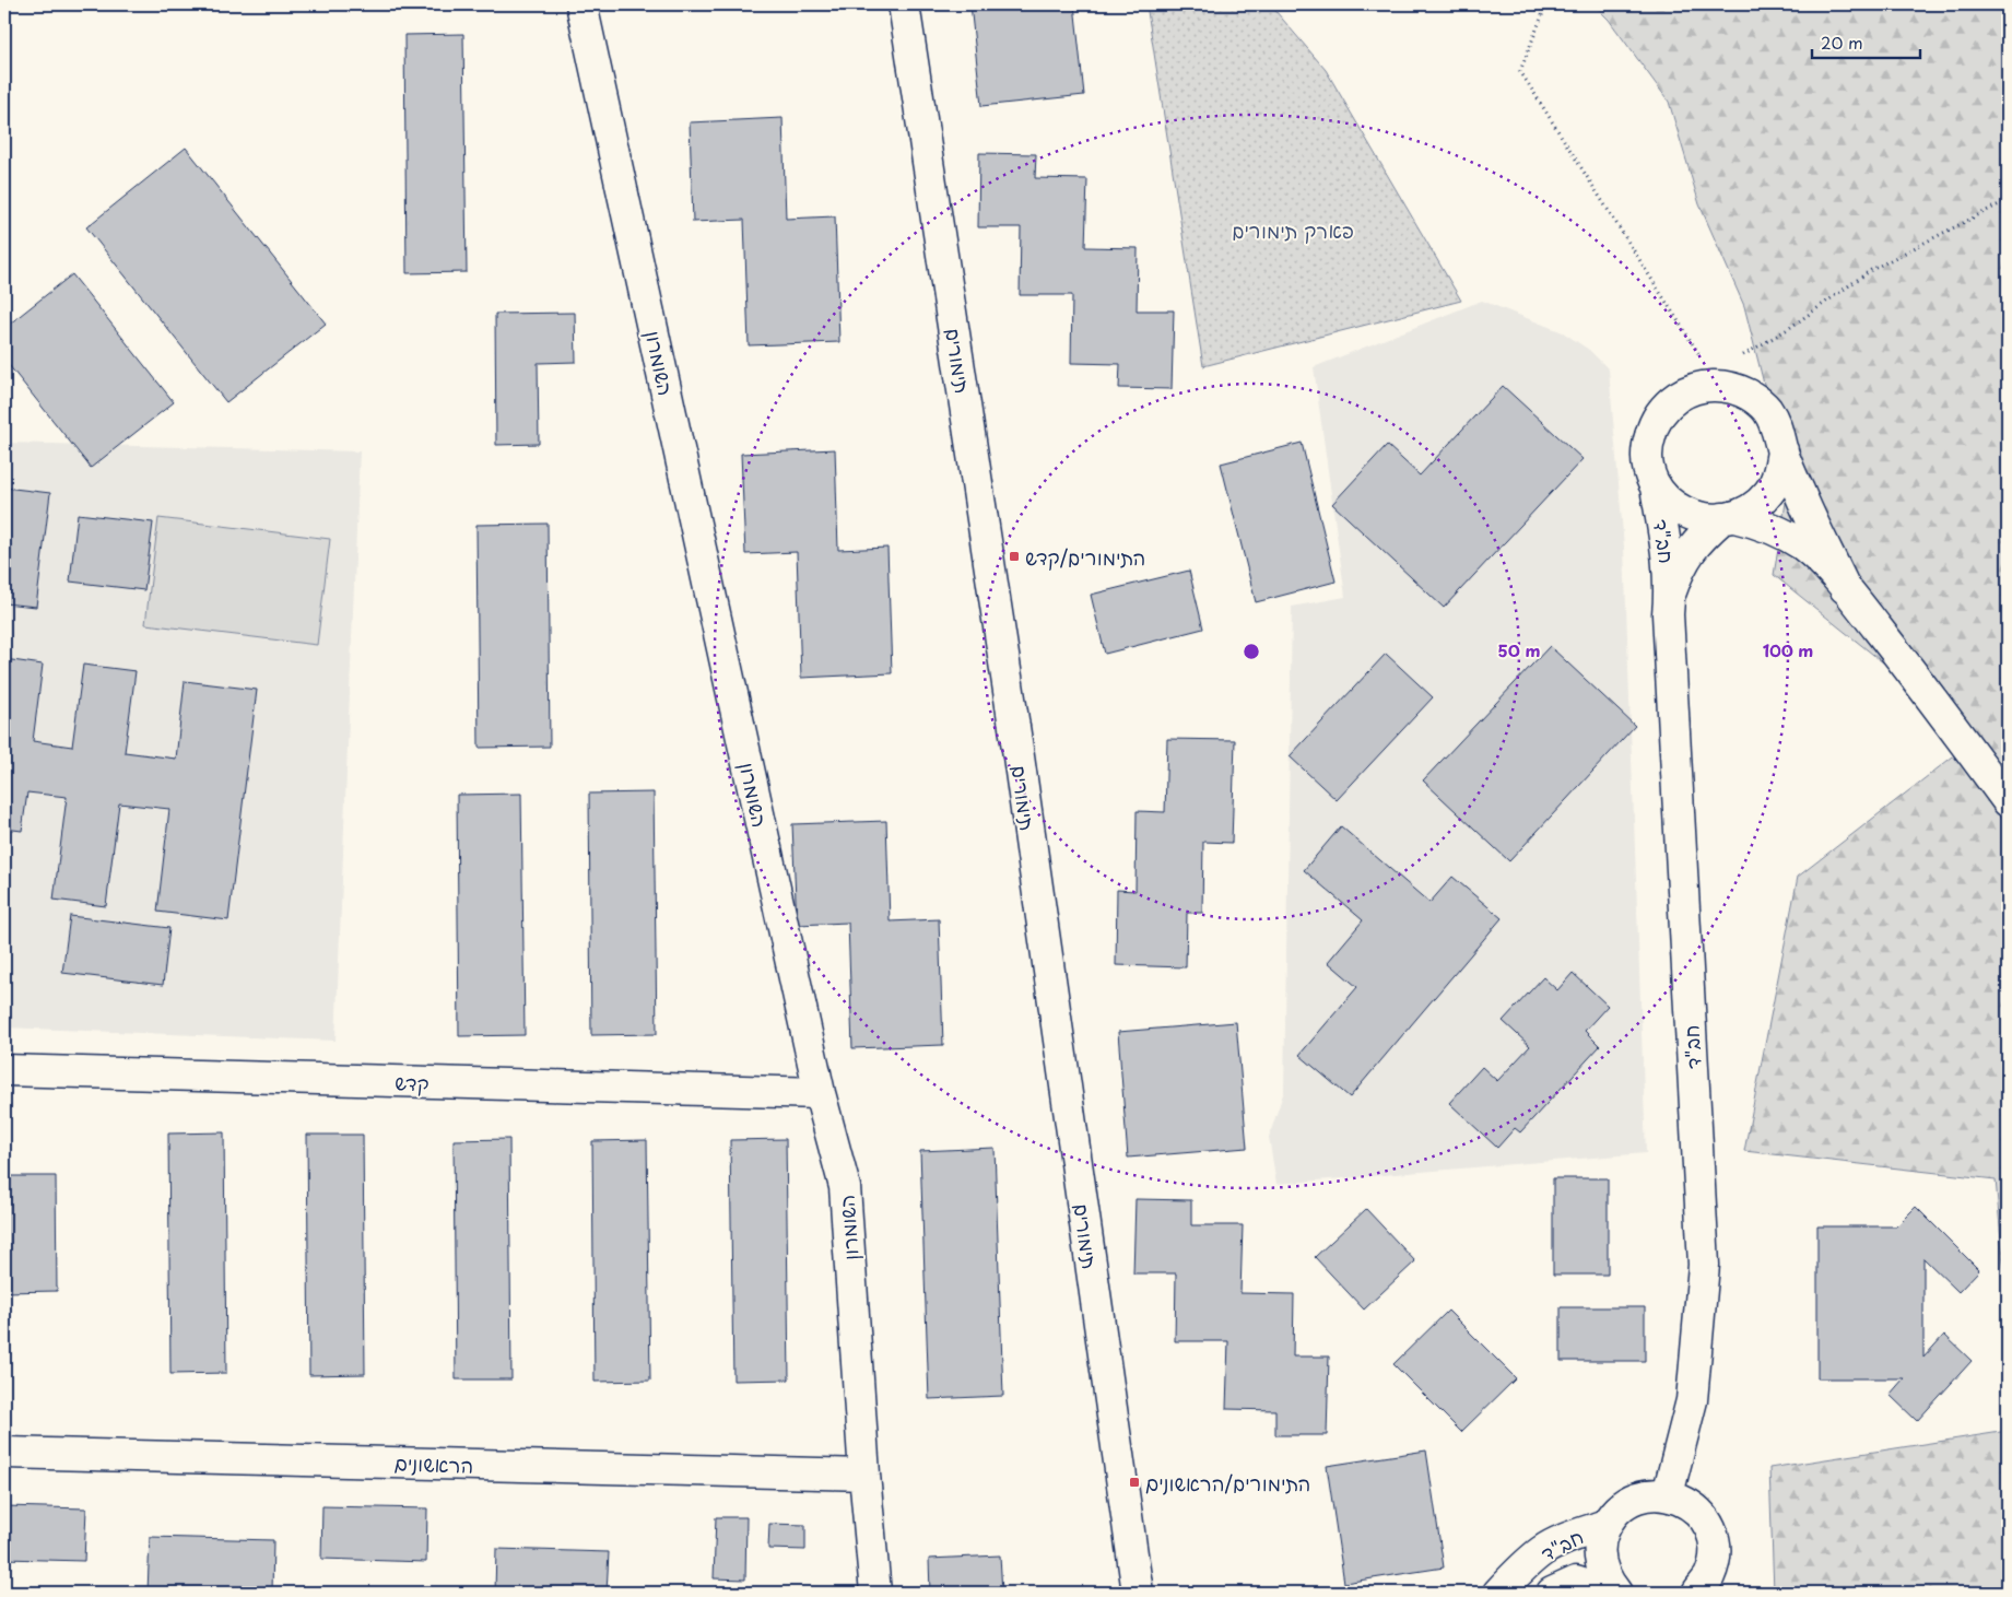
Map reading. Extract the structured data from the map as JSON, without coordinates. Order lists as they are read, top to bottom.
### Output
{
  "streets": {
    "street": [
      "תימורים",
      "השומרון",
      "חב\"ד",
      "קדש",
      "הראשונים"
    ]
  },
  "crossings": [
    ["השומרון", "קדש"],
    ["השומרון", "הראשונים"]
  ],
  "parks": ["פארק תימורים"],
  "places": {
    "transit": ["התימורים/קדש", "התימורים/הראשונים"]
  },
  "scale_bar": "20 m",
  "rings": ["50 m", "100 m"]
}
